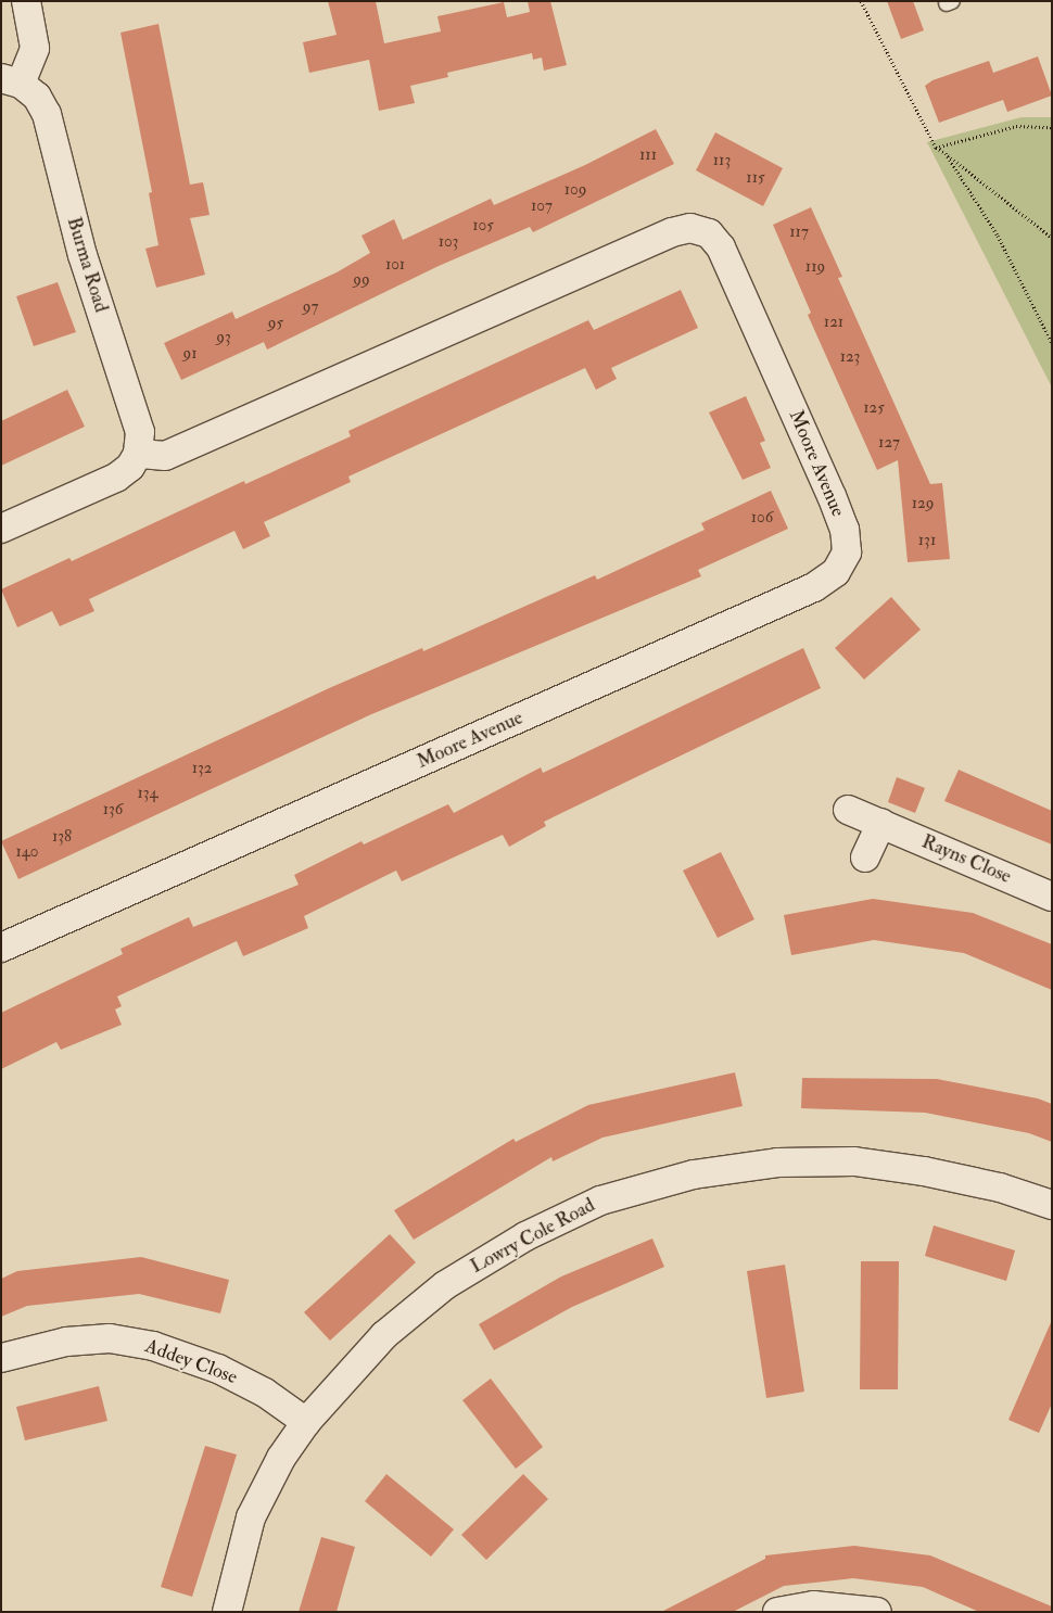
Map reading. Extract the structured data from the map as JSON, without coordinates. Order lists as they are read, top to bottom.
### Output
{
  "streets": {
    "street": [
      "Burma Road",
      "Moore Avenue",
      "Rayns Close",
      "Lowry Cole Road",
      "Addey Close"
    ]
  },
  "crossings": [
    ["Burma Road", "Moore Avenue"],
    ["Lowry Cole Road", "Addey Close"]
  ],
  "house_numbers": [
    "111",
    "113",
    "115",
    "109",
    "107",
    "105",
    "117",
    "103",
    "101",
    "119",
    "99",
    "97",
    "121",
    "95",
    "93",
    "91",
    "123",
    "125",
    "127",
    "129",
    "106",
    "131",
    "132",
    "134",
    "136",
    "138",
    "140"
  ]
}
